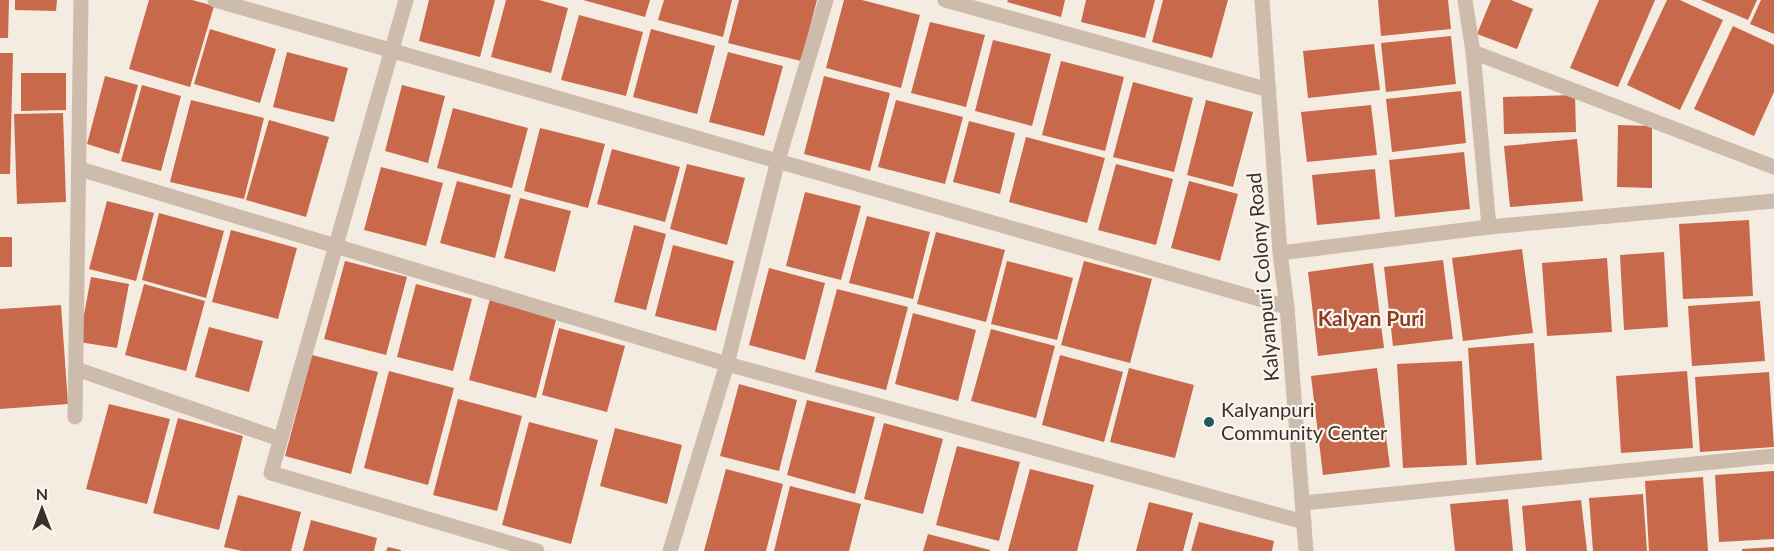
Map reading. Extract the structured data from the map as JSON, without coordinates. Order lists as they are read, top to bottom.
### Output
{
  "streets": {
    "street": ["Kalyanpuri Colony Road"]
  },
  "districts": ["Kalyan Puri"],
  "places": ["Kalyanpuri Community Center"],
  "north": "top"
}
